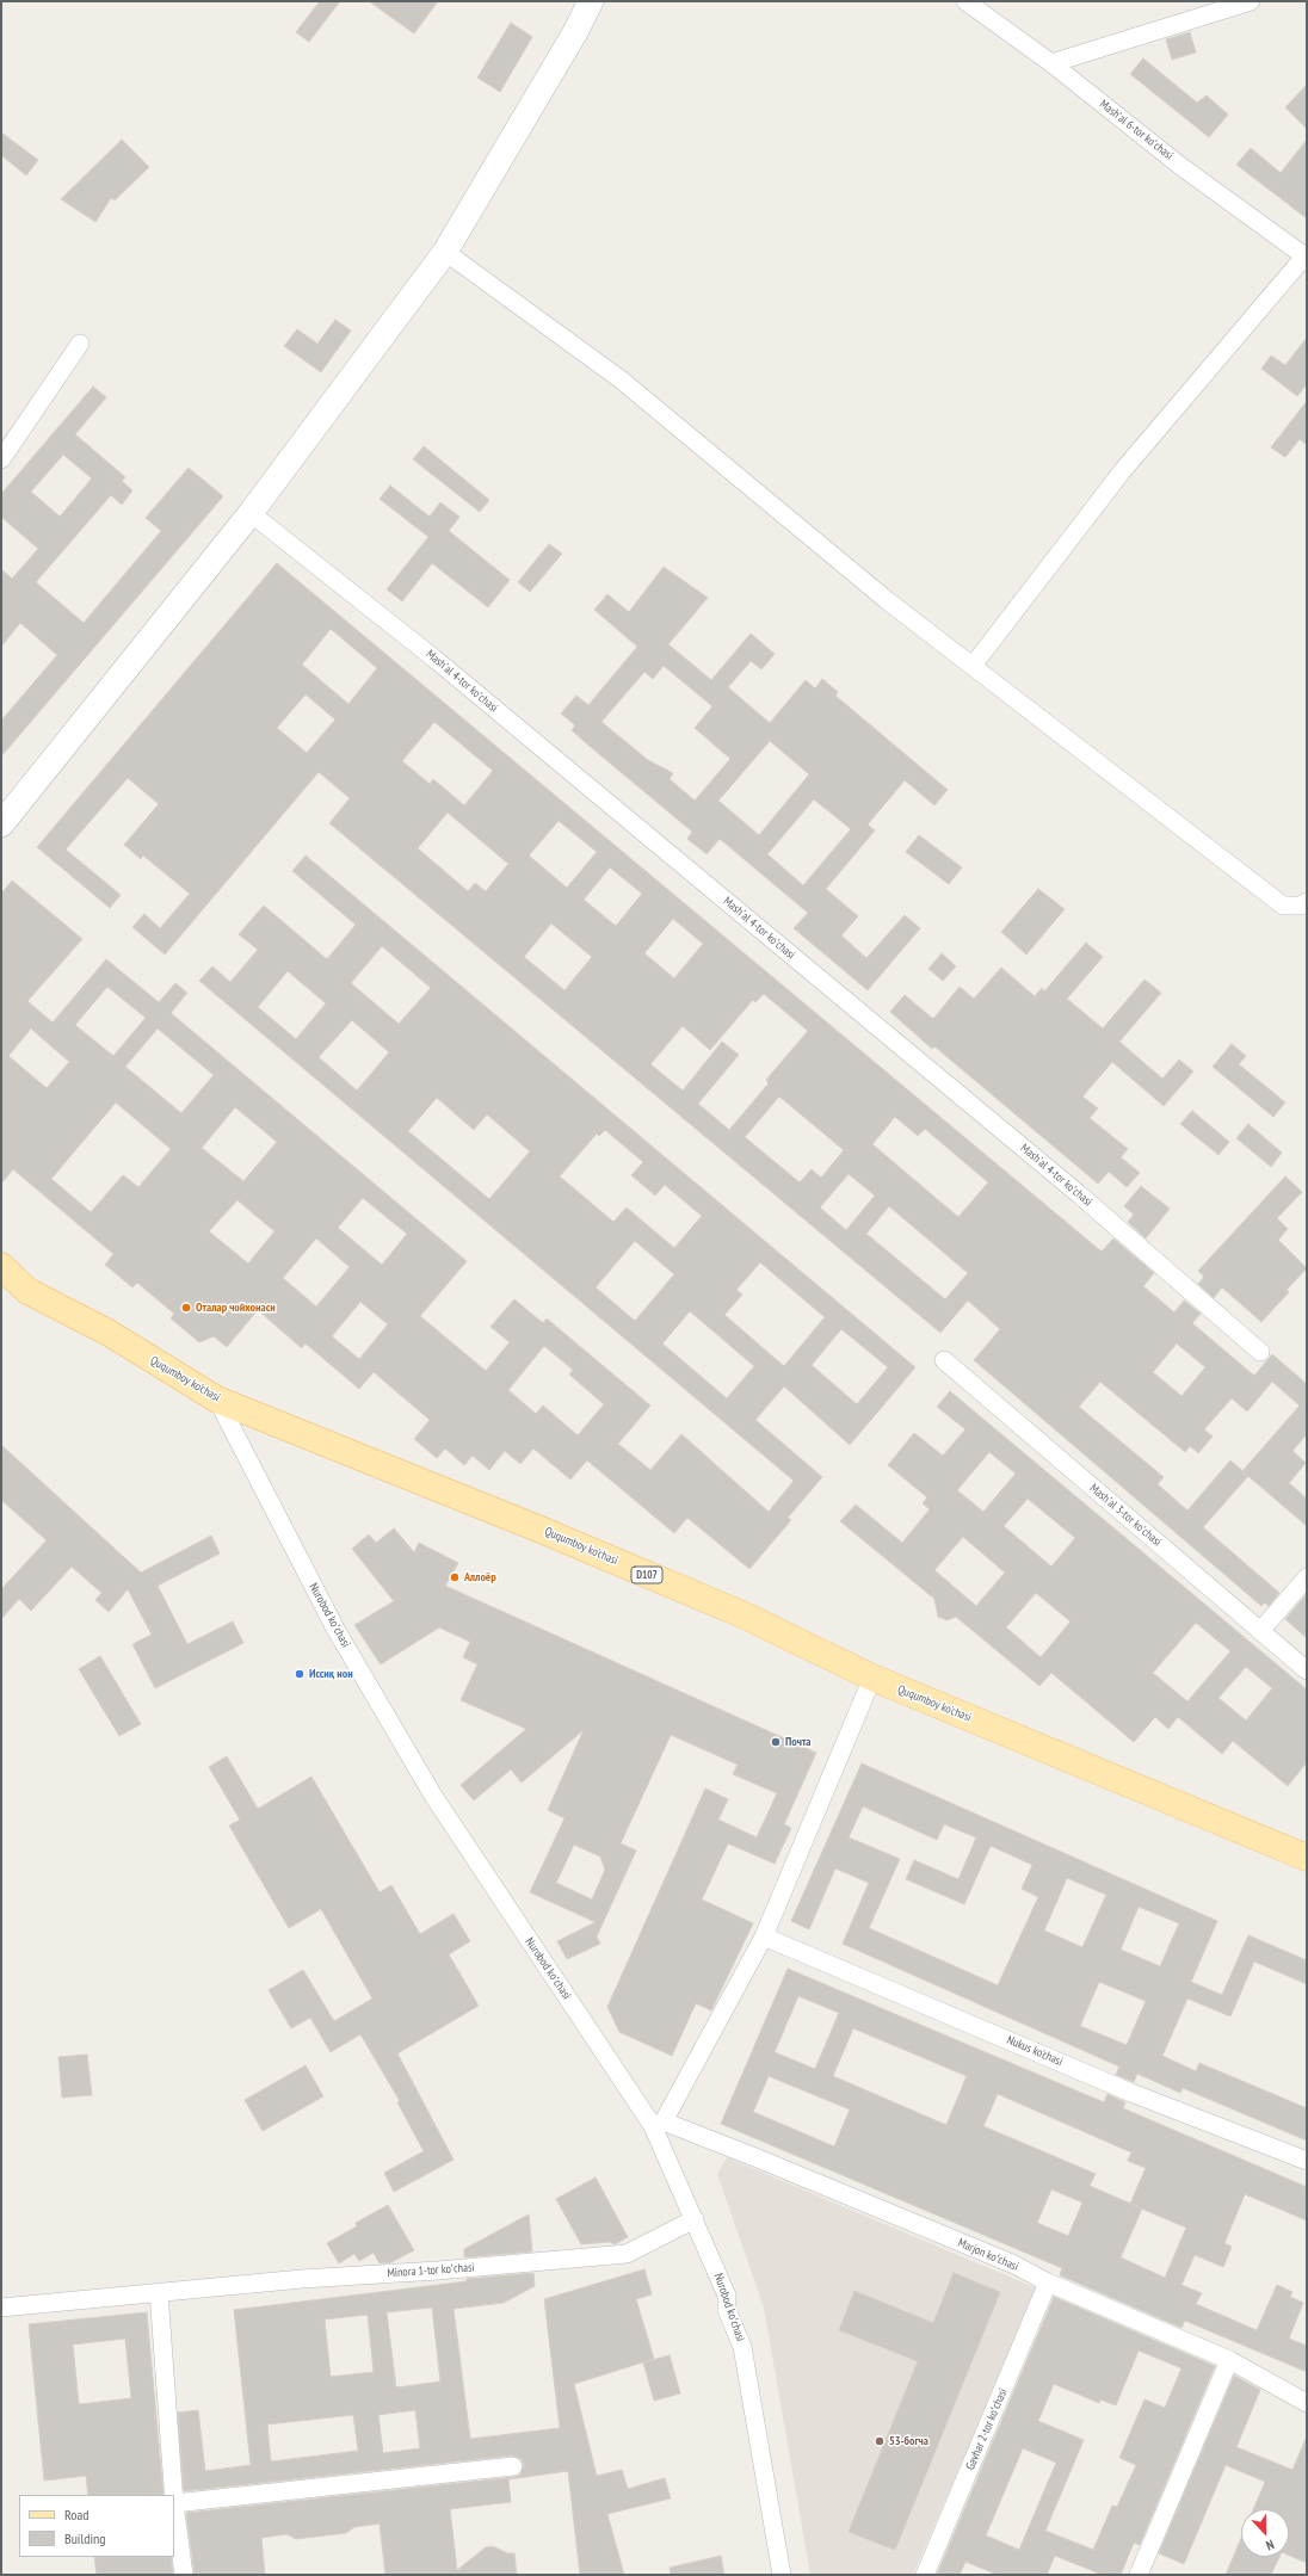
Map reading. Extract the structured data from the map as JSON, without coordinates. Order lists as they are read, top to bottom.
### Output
{
  "streets": {
    "main road": ["Ququmboy ko'chasi", "D107"],
    "street": [
      "Mashʼal 6-tor koʼchasi",
      "Mashʼal 4-tor koʼchasi",
      "Mashʼal 3-tor koʼchasi",
      "Nurobod koʻchasi",
      "Nukus ko'chasi",
      "Marjon koʻchasi",
      "Minora 1-tor koʻchasi",
      "Gavhar 2-tor koʻchasi"
    ]
  },
  "crossings": [
    ["Ququmboy ko'chasi", "Nurobod koʻchasi"],
    ["Nurobod koʻchasi", "Marjon koʻchasi"],
    ["Nurobod koʻchasi", "Minora 1-tor koʻchasi"],
    ["Marjon koʻchasi", "Gavhar 2-tor koʻchasi"]
  ],
  "places": [
    "Оталар чойхонаси",
    "Аллоёр",
    "Иссиқ нон",
    "Почта",
    "53-богча"
  ],
  "legend": ["Road", "Building"],
  "north": "bottom"
}
